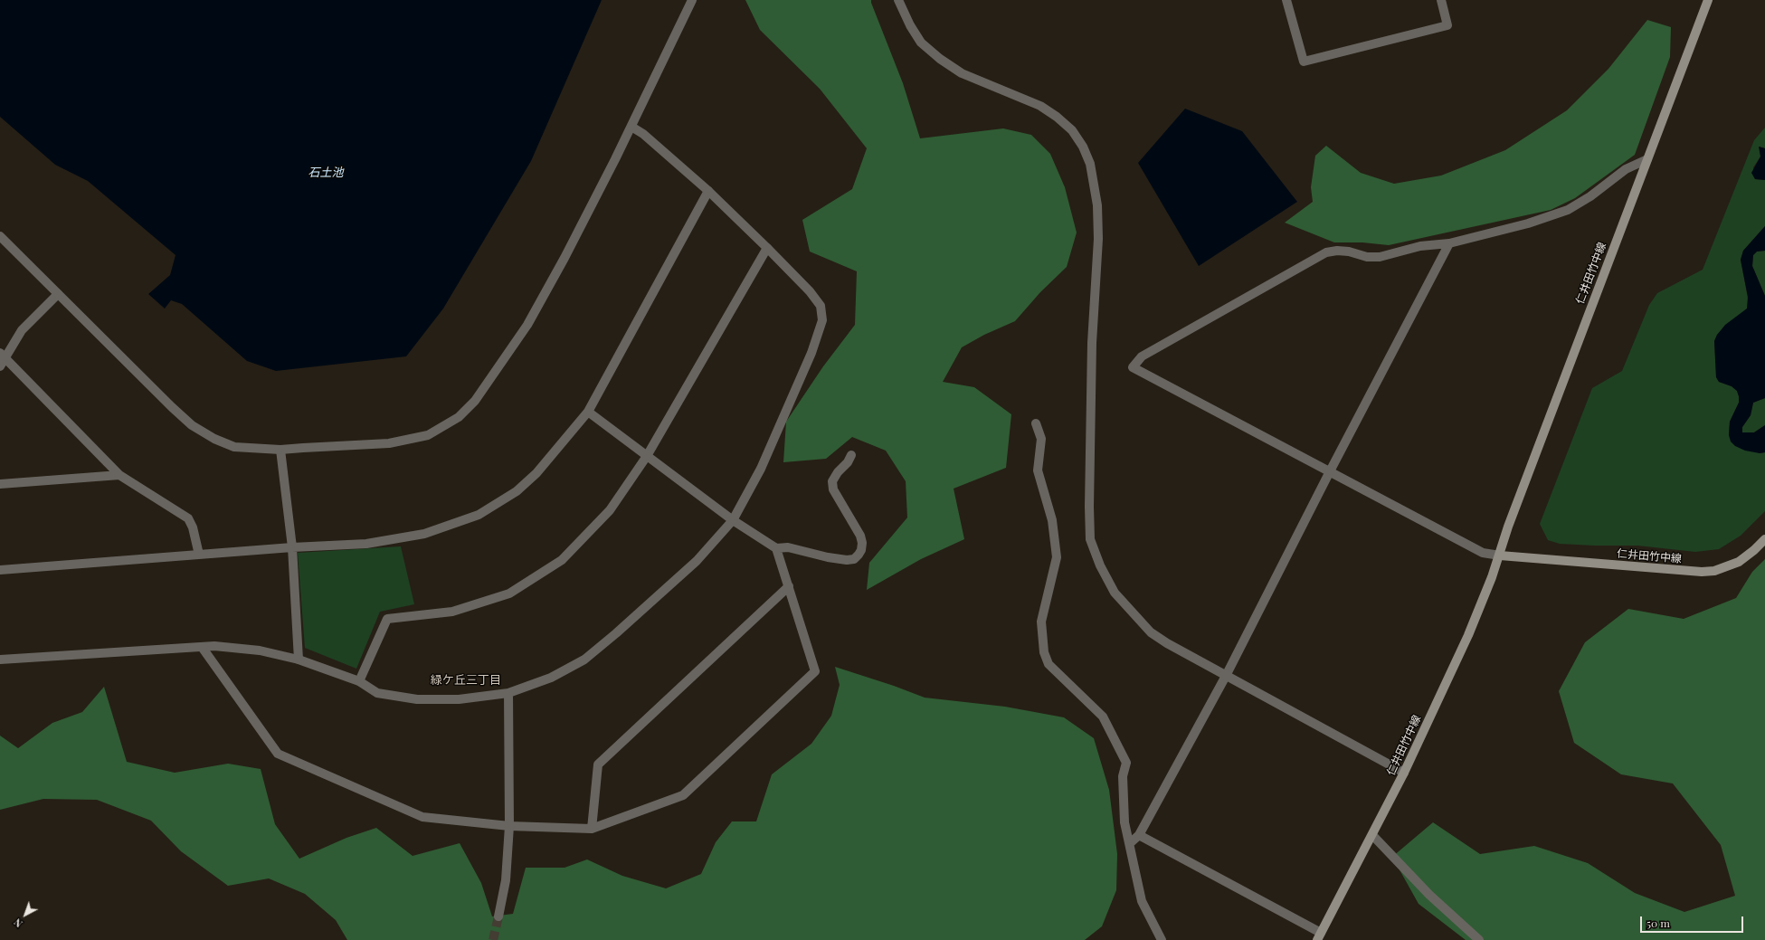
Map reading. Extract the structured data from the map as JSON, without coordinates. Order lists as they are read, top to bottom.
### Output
{
  "streets": {
    "main road": ["仁井田竹中線"]
  },
  "districts": ["緑ケ丘三丁目"],
  "water": ["石土池"],
  "scale_bar": "50 m",
  "north": "bottom left"
}
